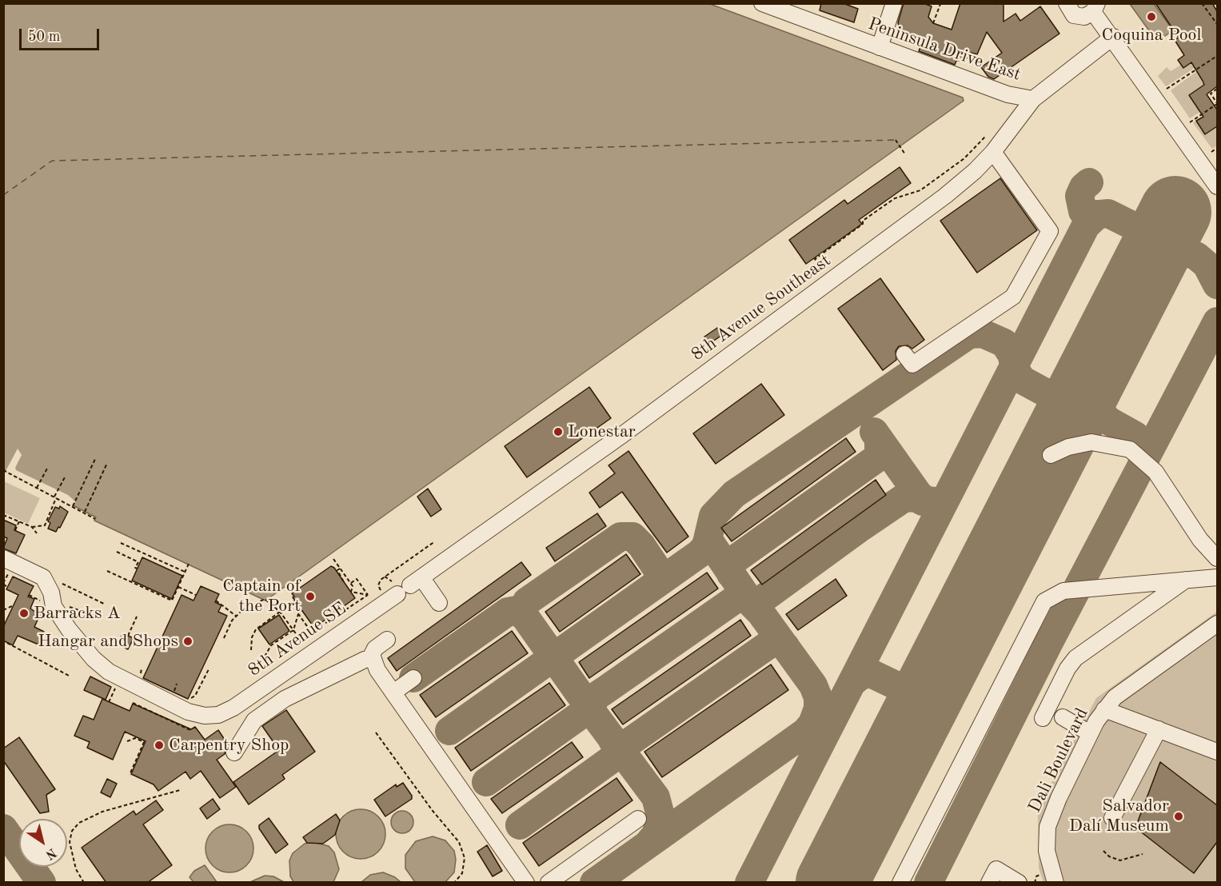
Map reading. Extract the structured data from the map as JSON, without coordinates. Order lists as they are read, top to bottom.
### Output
{
  "streets": {
    "street": [
      "Peninsula Drive East",
      "8th Avenue Southeast",
      "8th Avenue SE",
      "Dali Boulevard"
    ]
  },
  "crossings": [
    ["Peninsula Drive East", "8th Avenue Southeast"],
    ["8th Avenue Southeast", "8th Avenue SE"]
  ],
  "places": [
    "Coquina Pool",
    "Lonestar",
    "Captain of the Port",
    "Barracks A",
    "Hangar and Shops",
    "Carpentry Shop",
    "Salvador Dalí Museum"
  ],
  "scale_bar": "50 m",
  "north": "bottom right"
}
